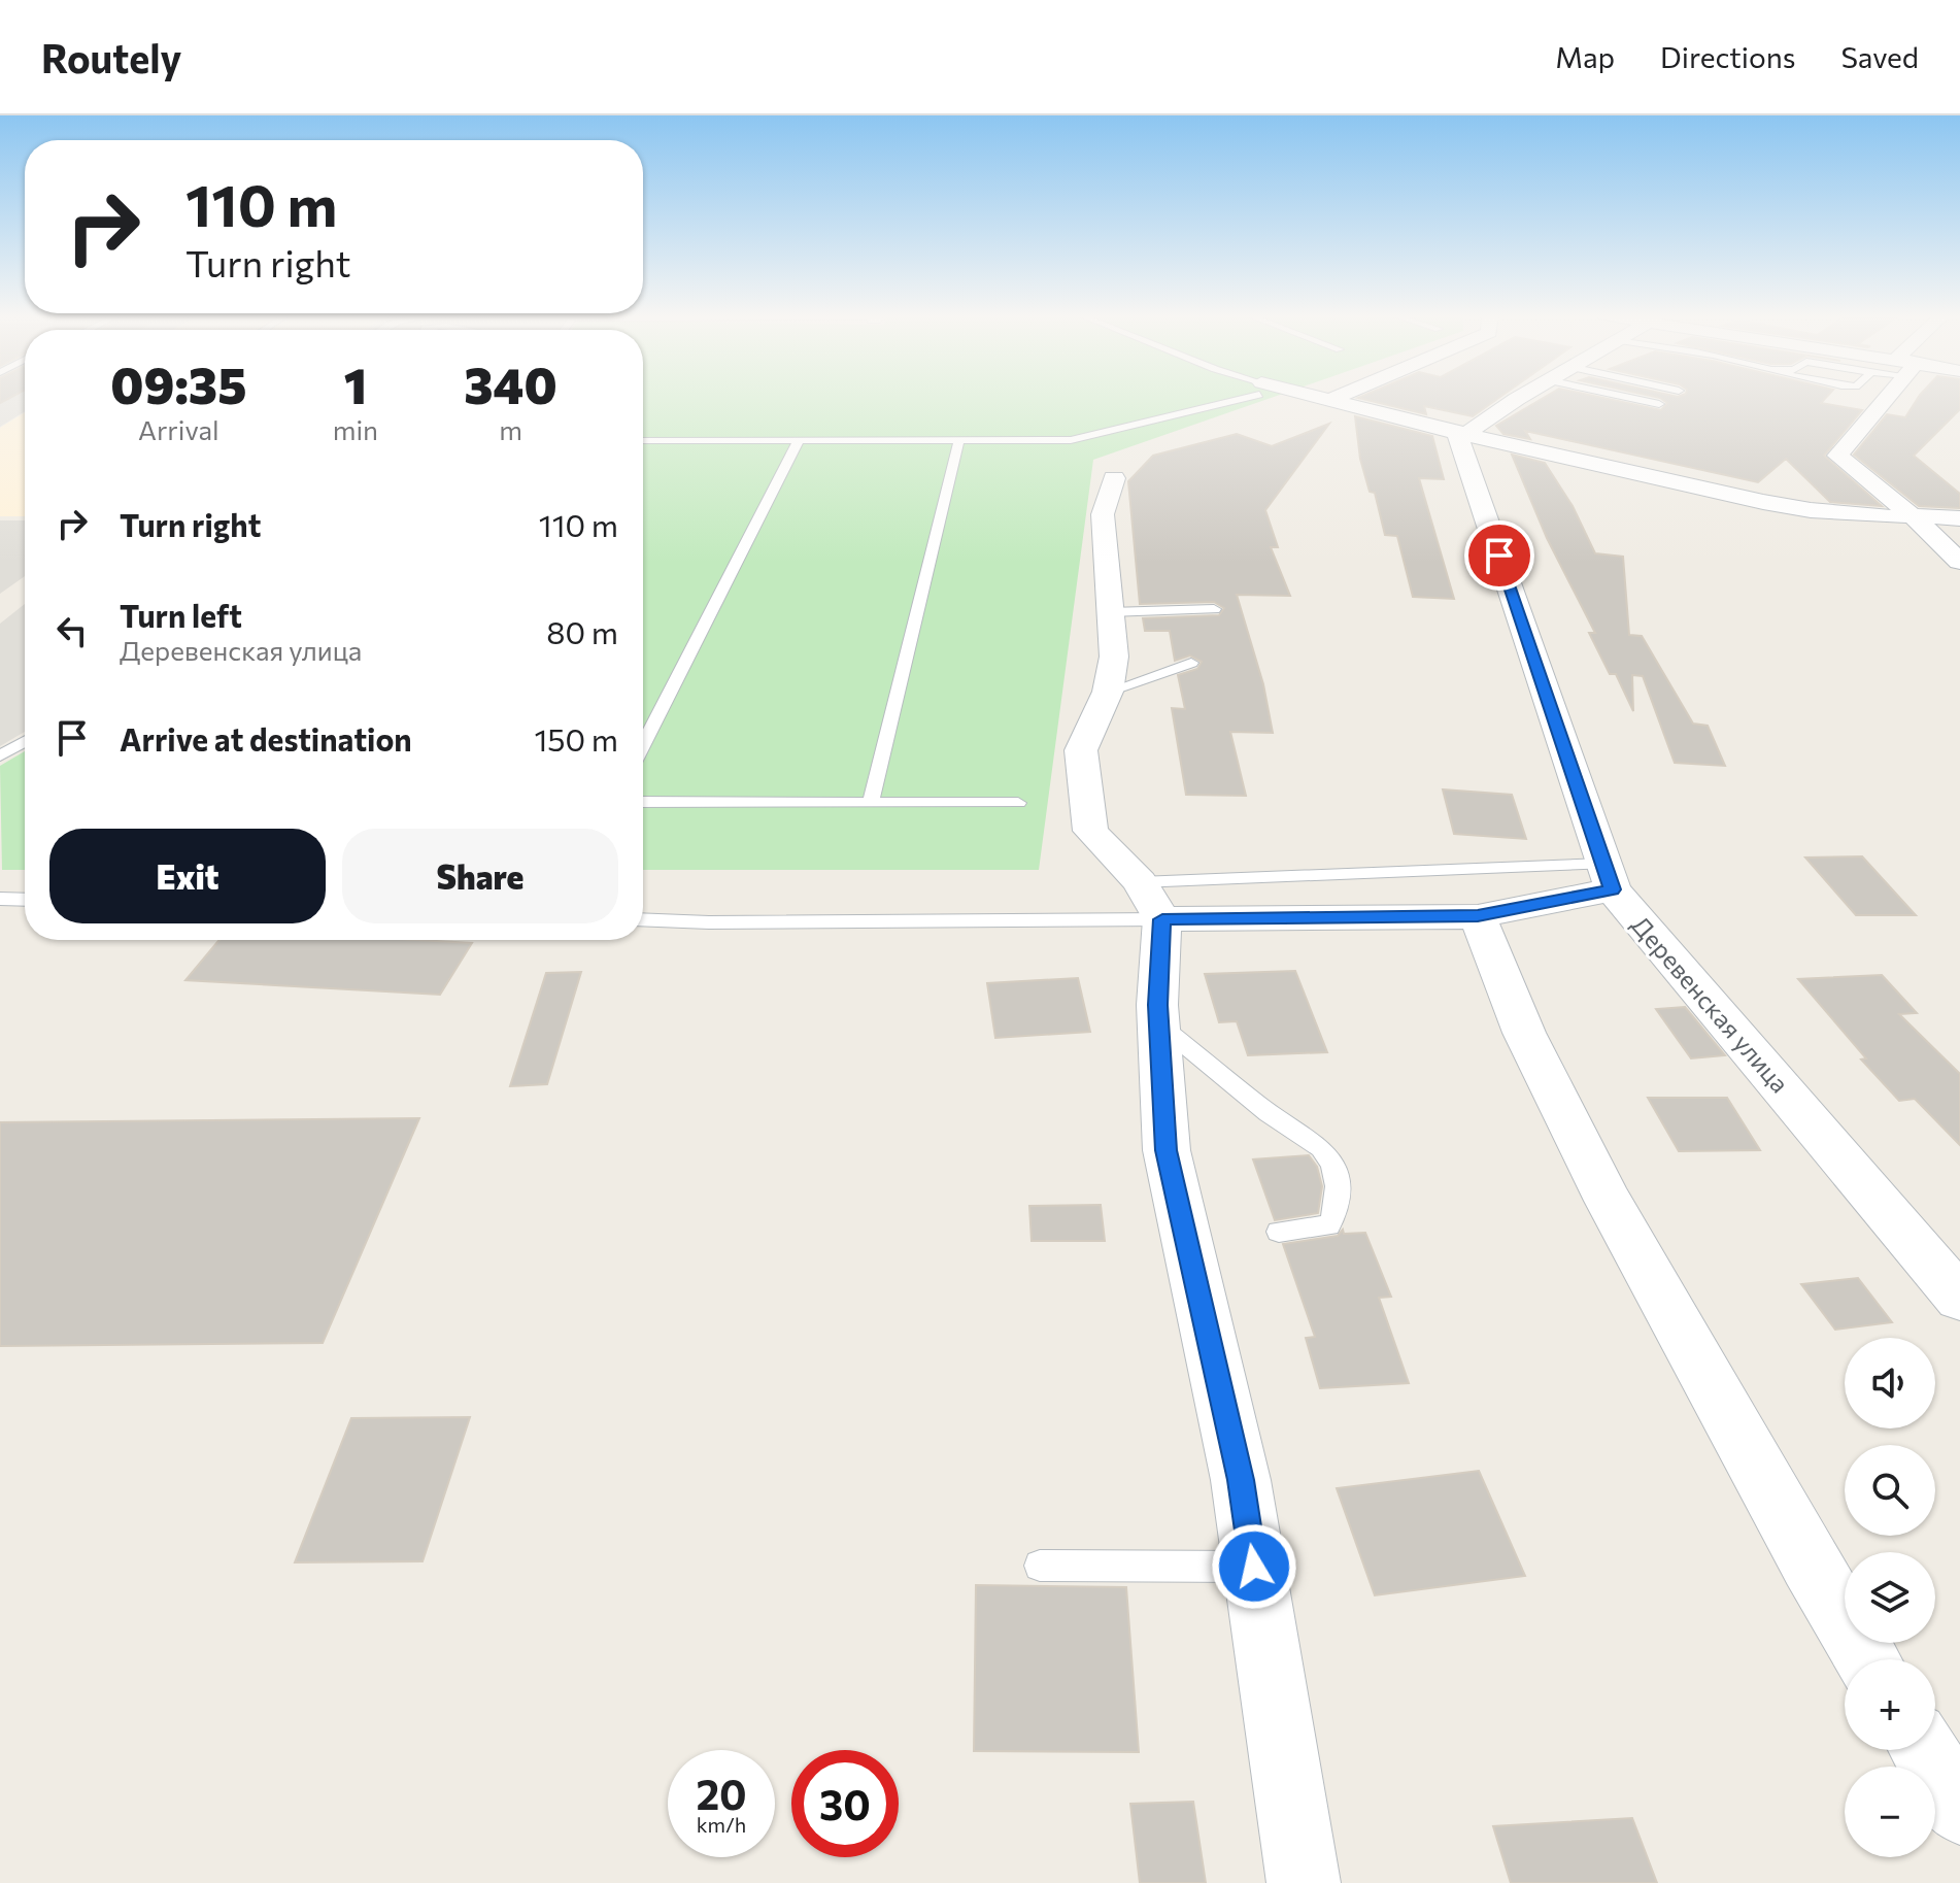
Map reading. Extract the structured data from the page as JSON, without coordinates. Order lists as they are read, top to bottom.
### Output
{
  "streets": {
    "street": ["Деревенская улица"]
  },
  "page": {
    "header": "Routely",
    "nav": ["Map", "Directions", "Saved"],
    "turn": ["110 m", "Turn right"],
    "eta": [
      "09:35",
      "Arrival",
      "1",
      "min",
      "340",
      "m"
    ],
    "list": [
      {
        "name": "Turn right",
        "value": "110 m"
      },
      {
        "name": "Turn left",
        "note": "Деревенская улица",
        "value": "80 m"
      },
      {
        "name": "Arrive at destination",
        "value": "150 m"
      }
    ],
    "buttons": ["Exit", "Share"],
    "map_buttons": ["+", "−"],
    "speed": "20 km/h",
    "limit": "30"
  }
}
